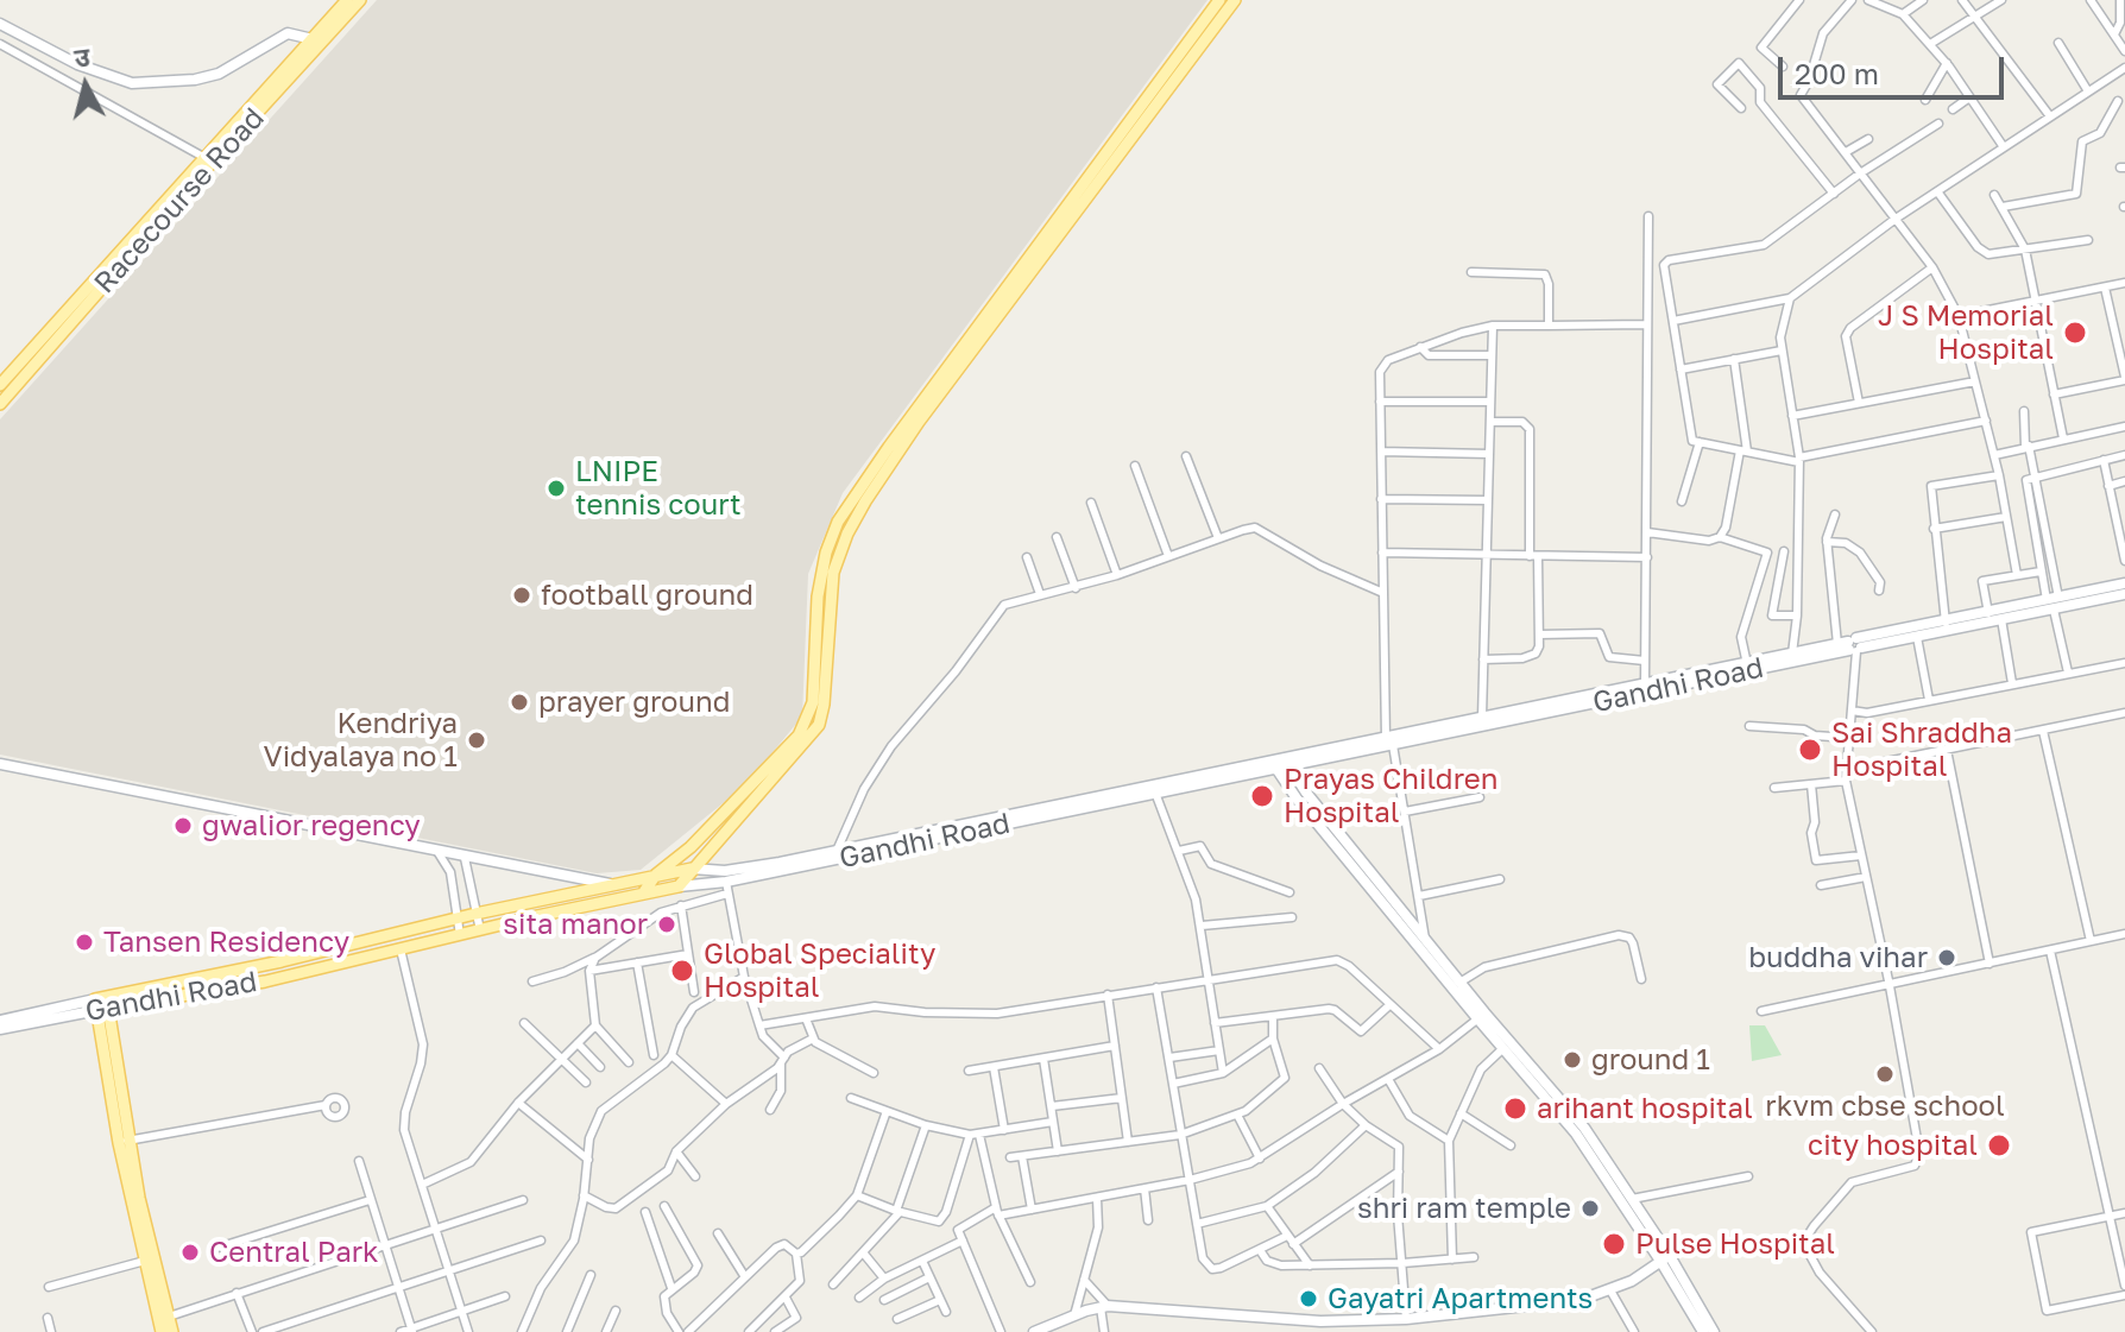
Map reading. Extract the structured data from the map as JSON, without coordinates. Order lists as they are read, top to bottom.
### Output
{
  "streets": {
    "main road": ["Racecourse Road", "Gandhi Road"]
  },
  "places": [
    "J S Memorial Hospital",
    "LNIPE tennis court",
    "football ground",
    "prayer ground",
    "Kendriya Vidyalaya no 1",
    "Sai Shraddha Hospital",
    "Prayas Children Hospital",
    "gwalior regency",
    "sita manor",
    "Tansen Residency",
    "buddha vihar",
    "Global Speciality Hospital",
    "ground 1",
    "rkvm cbse school",
    "arihant hospital",
    "city hospital",
    "shri ram temple",
    "Pulse Hospital",
    "Central Park",
    "Gayatri Apartments"
  ],
  "scale_bar": "200 m",
  "north": "top"
}
